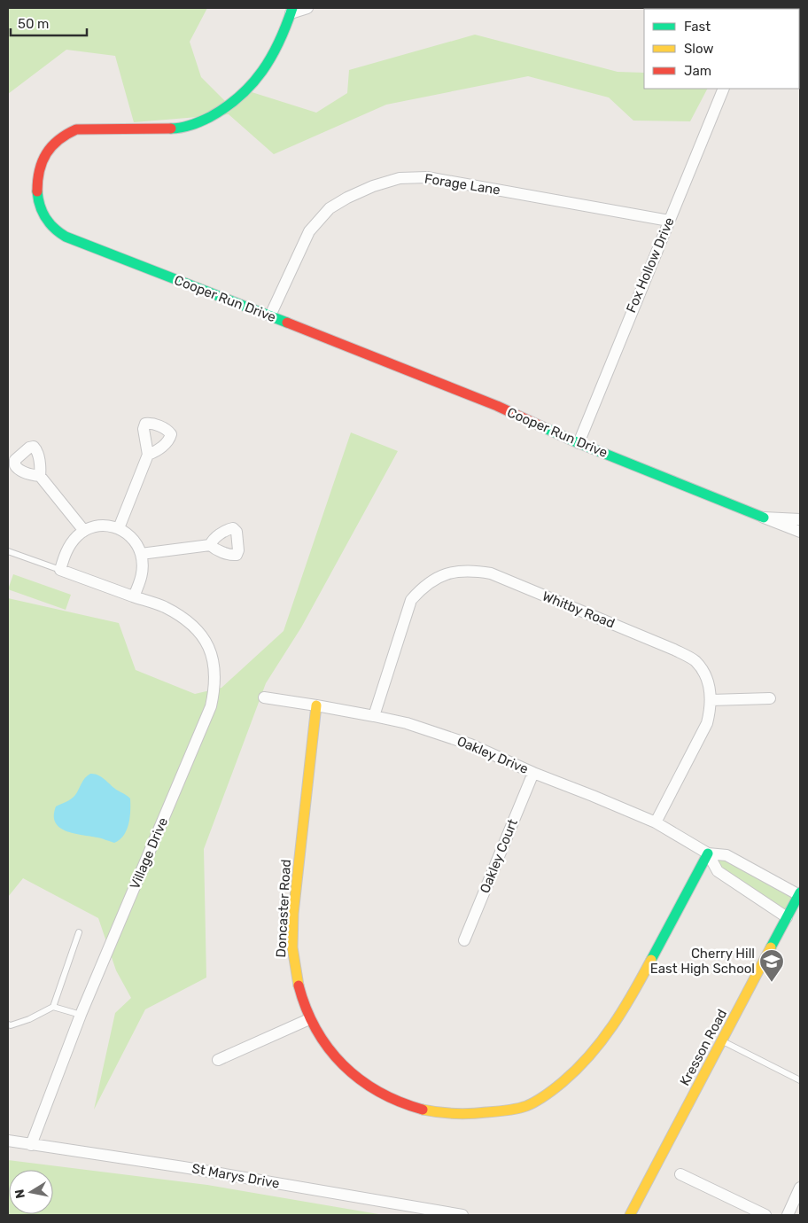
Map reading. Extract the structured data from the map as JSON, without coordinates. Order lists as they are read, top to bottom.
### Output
{
  "streets": {
    "street": [
      "Forage Lane",
      "Fox Hollow Drive",
      "Cooper Run Drive",
      "Whitby Road",
      "Oakley Drive",
      "Village Drive",
      "Oakley Court",
      "Doncaster Road",
      "Kresson Road",
      "St Marys Drive"
    ]
  },
  "crossings": [
    ["Forage Lane", "Fox Hollow Drive"],
    ["Forage Lane", "Cooper Run Drive"],
    ["Fox Hollow Drive", "Cooper Run Drive"],
    ["Whitby Road", "Oakley Drive"],
    ["Oakley Drive", "Oakley Court"],
    ["Oakley Drive", "Doncaster Road"],
    ["Village Drive", "St Marys Drive"]
  ],
  "places": {
    "school or university": ["Cherry Hill East High School"]
  },
  "legend": ["Fast", "Slow", "Jam"],
  "scale_bar": "50 m",
  "north": "left"
}
